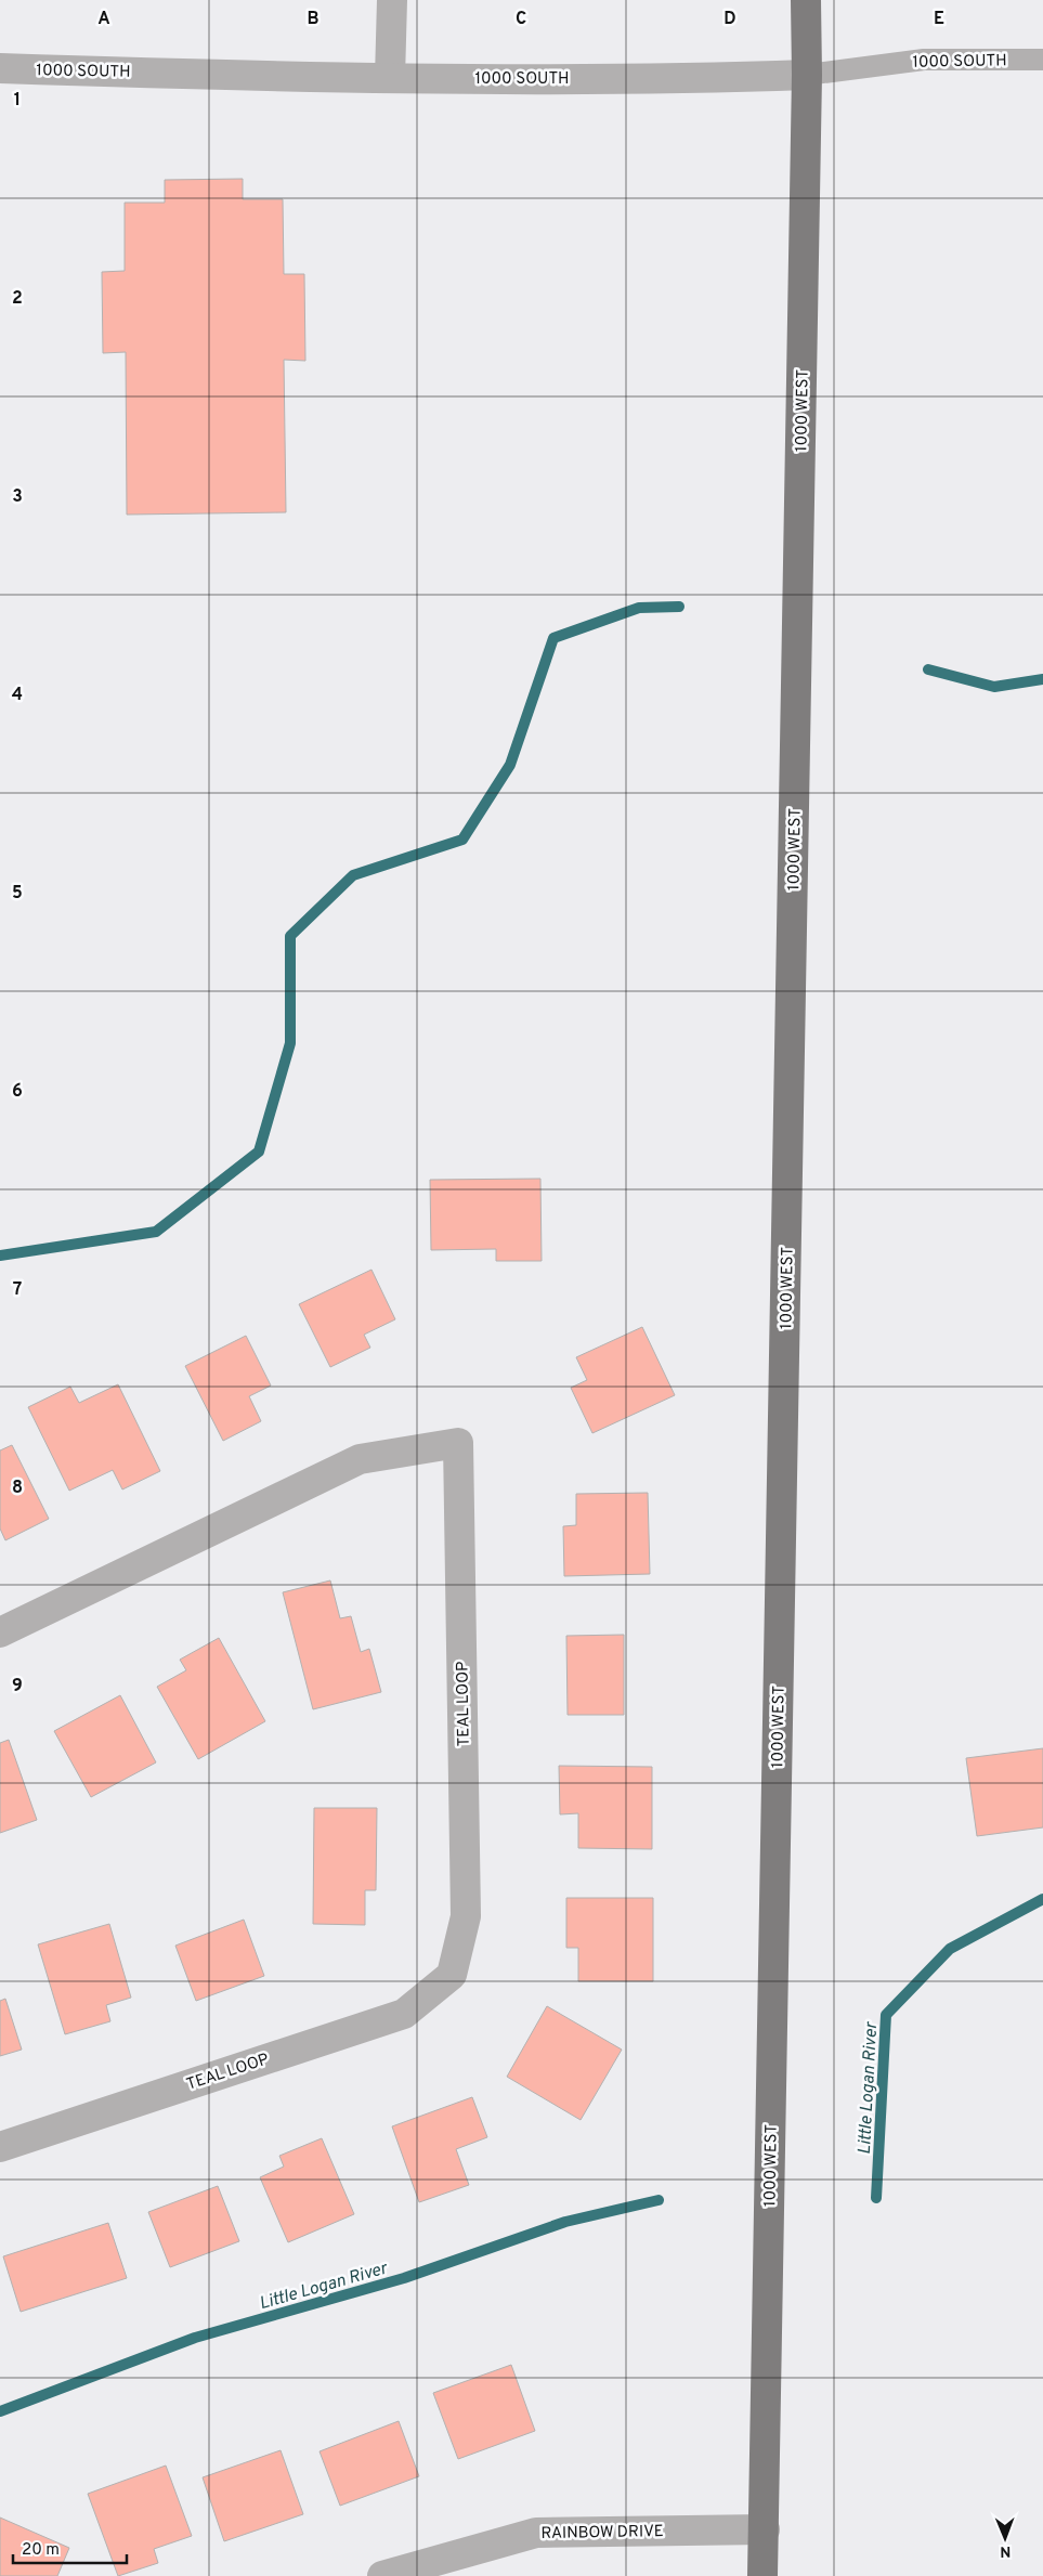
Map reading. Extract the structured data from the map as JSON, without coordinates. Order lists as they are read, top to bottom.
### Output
{
  "streets": {
    "main road": ["1000 WEST"],
    "street": ["1000 SOUTH", "TEAL LOOP", "RAINBOW DRIVE"]
  },
  "crossings": [
    ["1000 SOUTH", "1000 WEST"],
    ["1000 WEST", "RAINBOW DRIVE"]
  ],
  "water": ["Little Logan River"],
  "scale_bar": "20 m",
  "north": "bottom",
  "grid": {
    "columns": [
      "A",
      "B",
      "C",
      "D",
      "E"
    ],
    "rows": [
      "1",
      "2",
      "3",
      "4",
      "5",
      "6",
      "7",
      "8",
      "9"
    ]
  }
}
